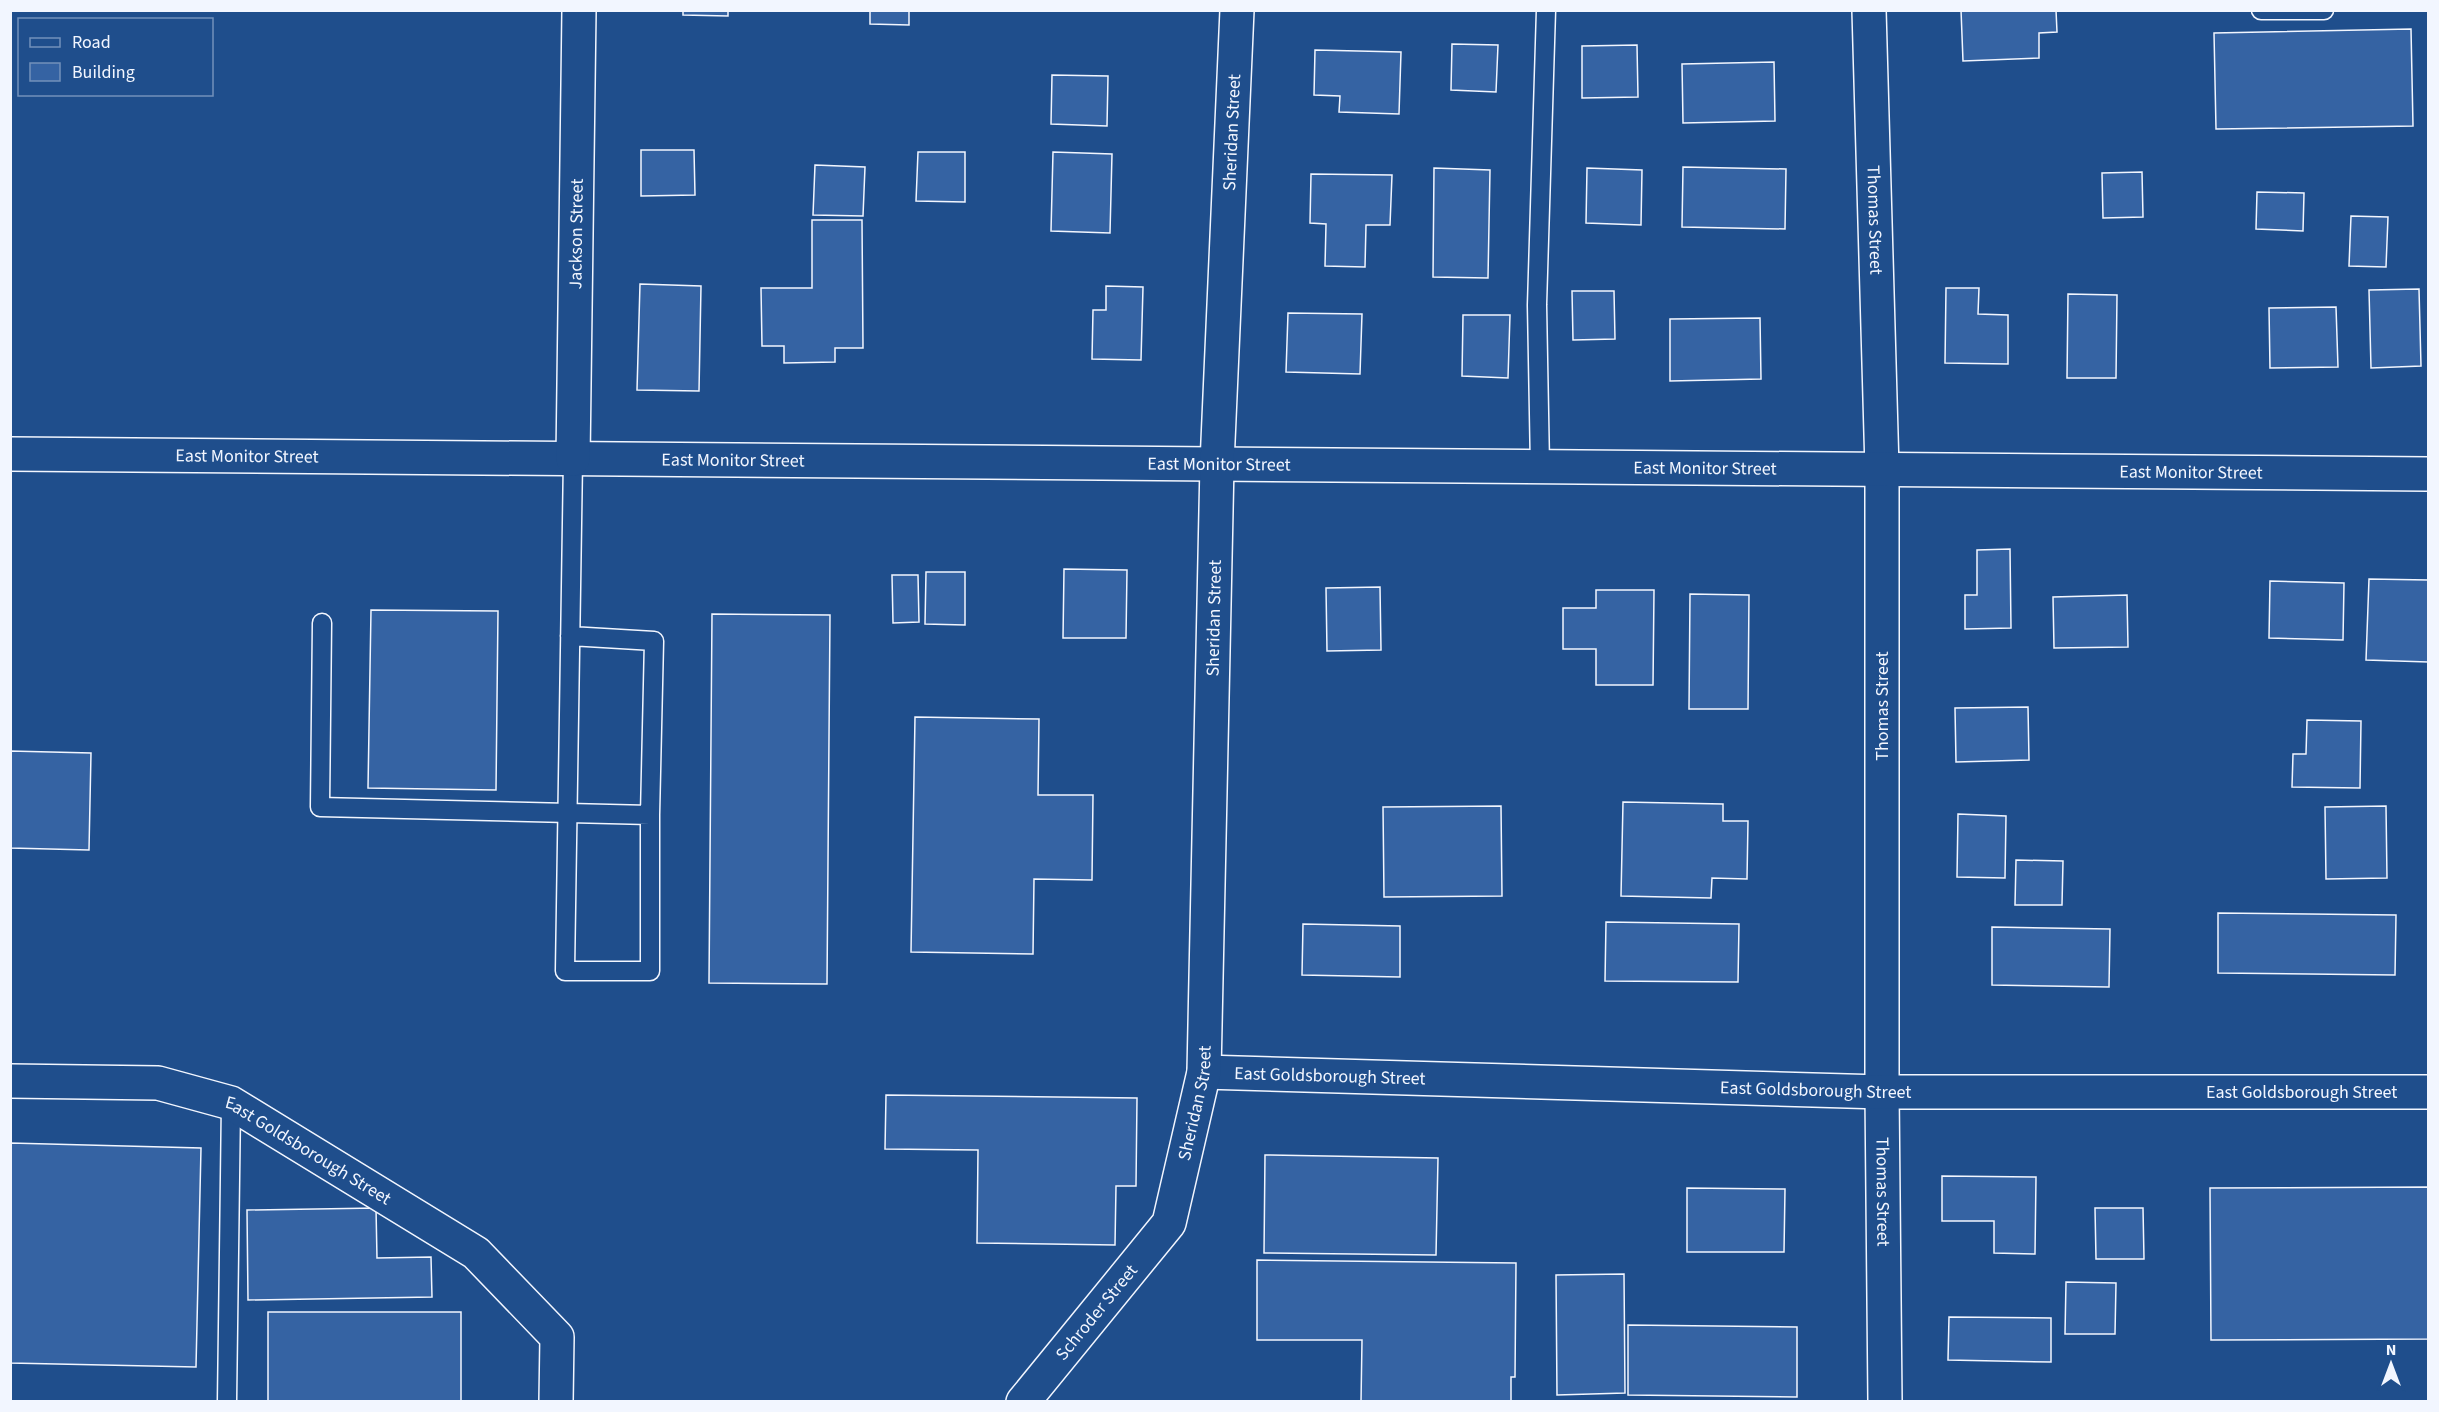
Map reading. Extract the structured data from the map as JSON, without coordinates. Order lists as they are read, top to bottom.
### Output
{
  "streets": {
    "street": [
      "Sheridan Street",
      "Thomas Street",
      "Jackson Street",
      "East Monitor Street",
      "East Goldsborough Street",
      "Schroder Street"
    ]
  },
  "crossings": [
    ["Sheridan Street", "East Monitor Street"],
    ["Sheridan Street", "East Goldsborough Street"],
    ["Sheridan Street", "Schroder Street"],
    ["Thomas Street", "East Monitor Street"],
    ["Thomas Street", "East Goldsborough Street"],
    ["Jackson Street", "East Monitor Street"]
  ],
  "legend": ["Road", "Building"],
  "north": "top"
}
